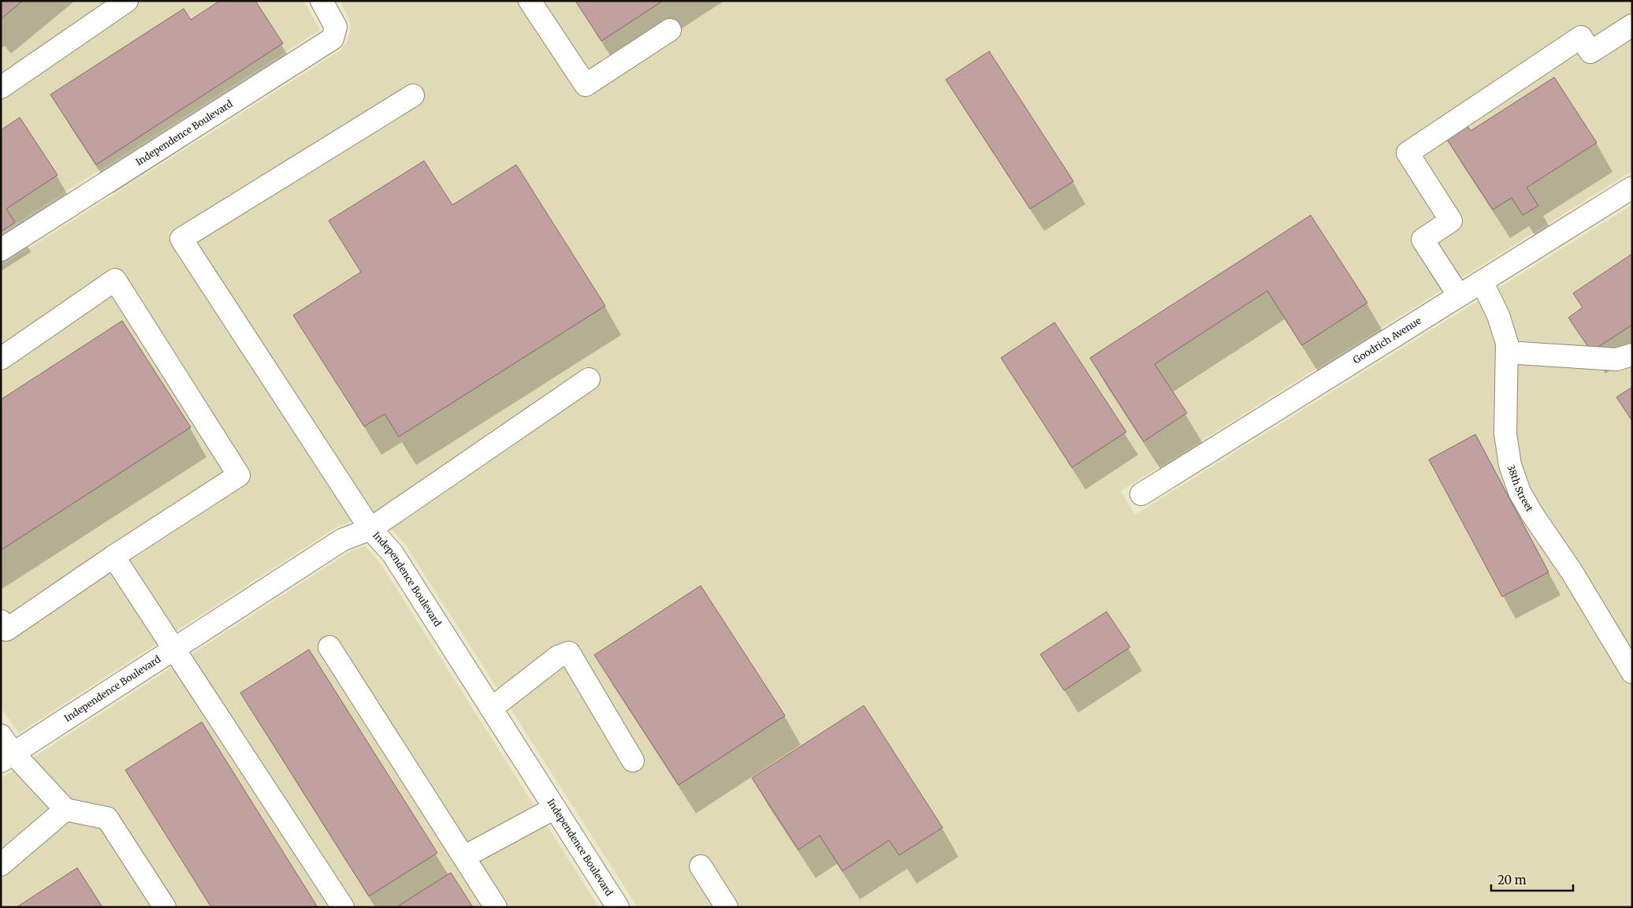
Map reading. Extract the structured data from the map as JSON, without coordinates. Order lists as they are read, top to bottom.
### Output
{
  "streets": {
    "street": ["Independence Boulevard", "Goodrich Avenue", "38th Street"]
  },
  "crossings": [
    ["Goodrich Avenue", "38th Street"]
  ],
  "scale_bar": "20 m"
}
